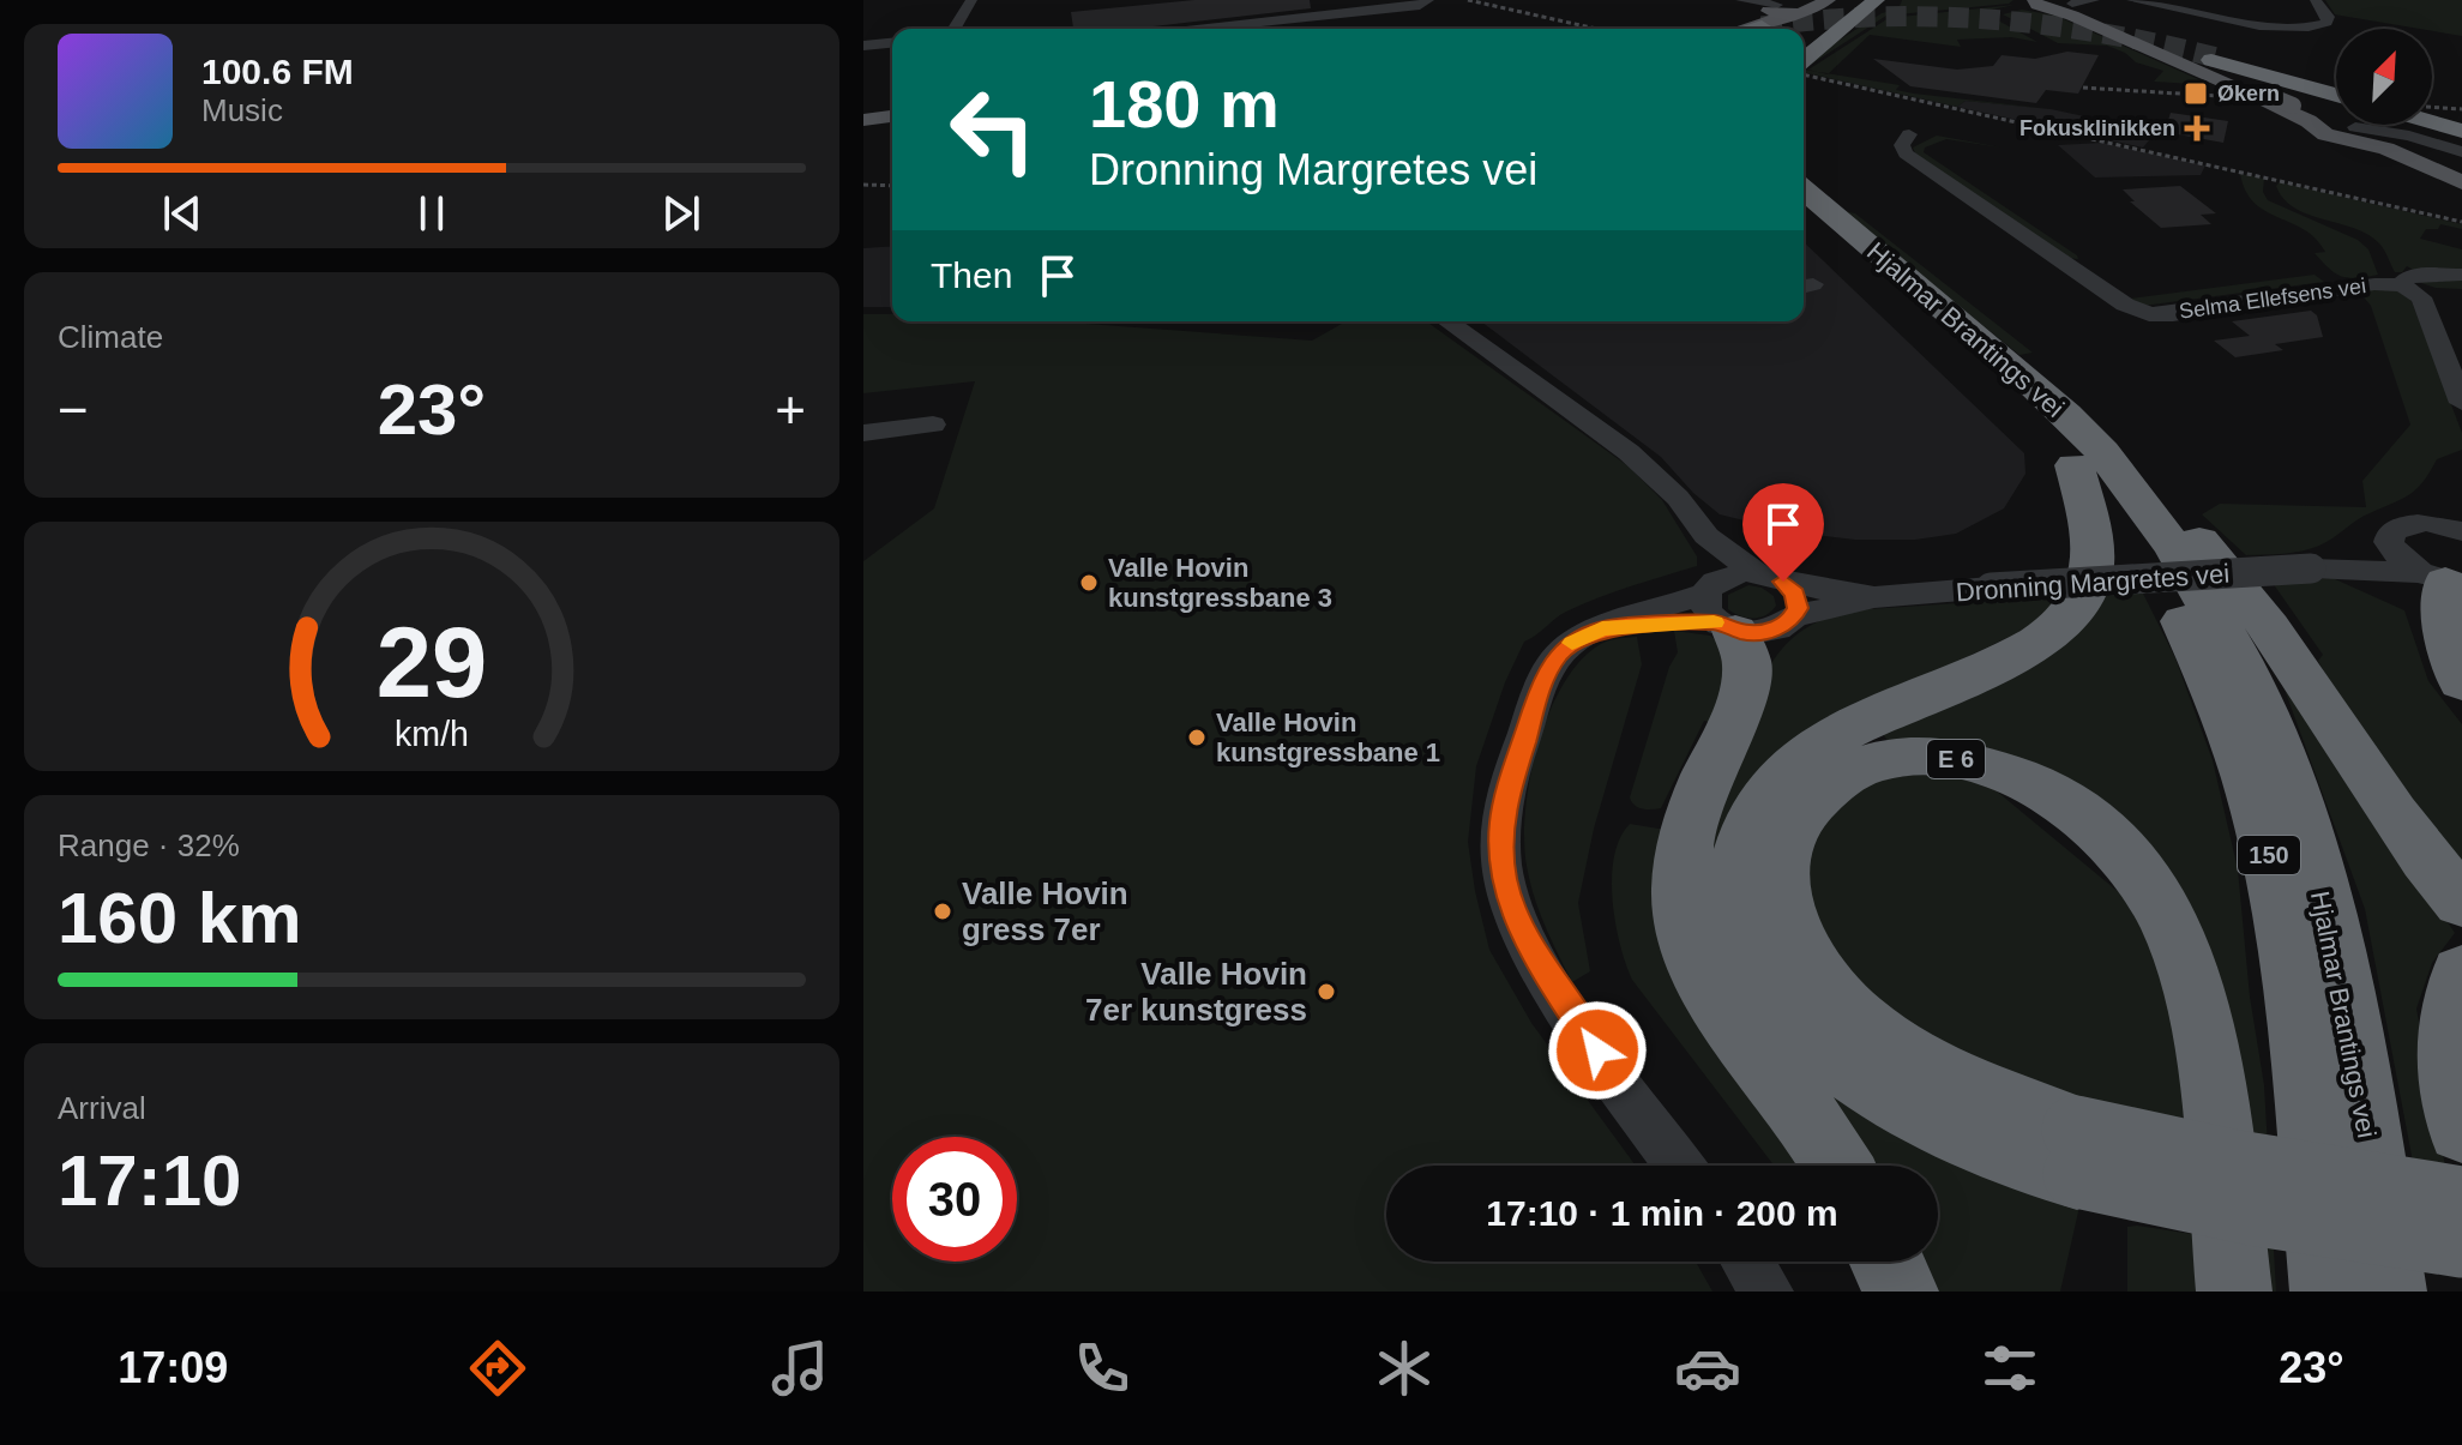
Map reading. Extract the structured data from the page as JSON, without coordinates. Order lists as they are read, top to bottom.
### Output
{
  "streets": {
    "highway": ["Hjalmar Brantings vei", "E 6", "150"],
    "street": ["Selma Ellefsens vei", "Dronning Margretes vei"]
  },
  "crossings": [
    ["Hjalmar Brantings vei", "E 6"]
  ],
  "places": {
    "transit": ["Økern"],
    "health": ["Fokusklinikken"],
    "other": [
      "Valle Hovin kunstgressbane 3",
      "Valle Hovin kunstgressbane 1",
      "Valle Hovin gress 7er",
      "Valle Hovin 7er kunstgress"
    ]
  },
  "north": "top right",
  "page": {
    "turn": ["180 m", "Dronning Margretes vei"],
    "song": ["100.6 FM", "Music"],
    "then": "Then",
    "tile": [
      "Climate",
      ["Range · 32%", "160 km"],
      ["Arrival", "17:10"]
    ],
    "heat": ["−", "23°", "+"],
    "limit": "30",
    "trip": "17:10 · 1 min · 200 m",
    "tabs": ["17:09", "23°"],
    "gauge": ["29", "km/h"]
  }
}
